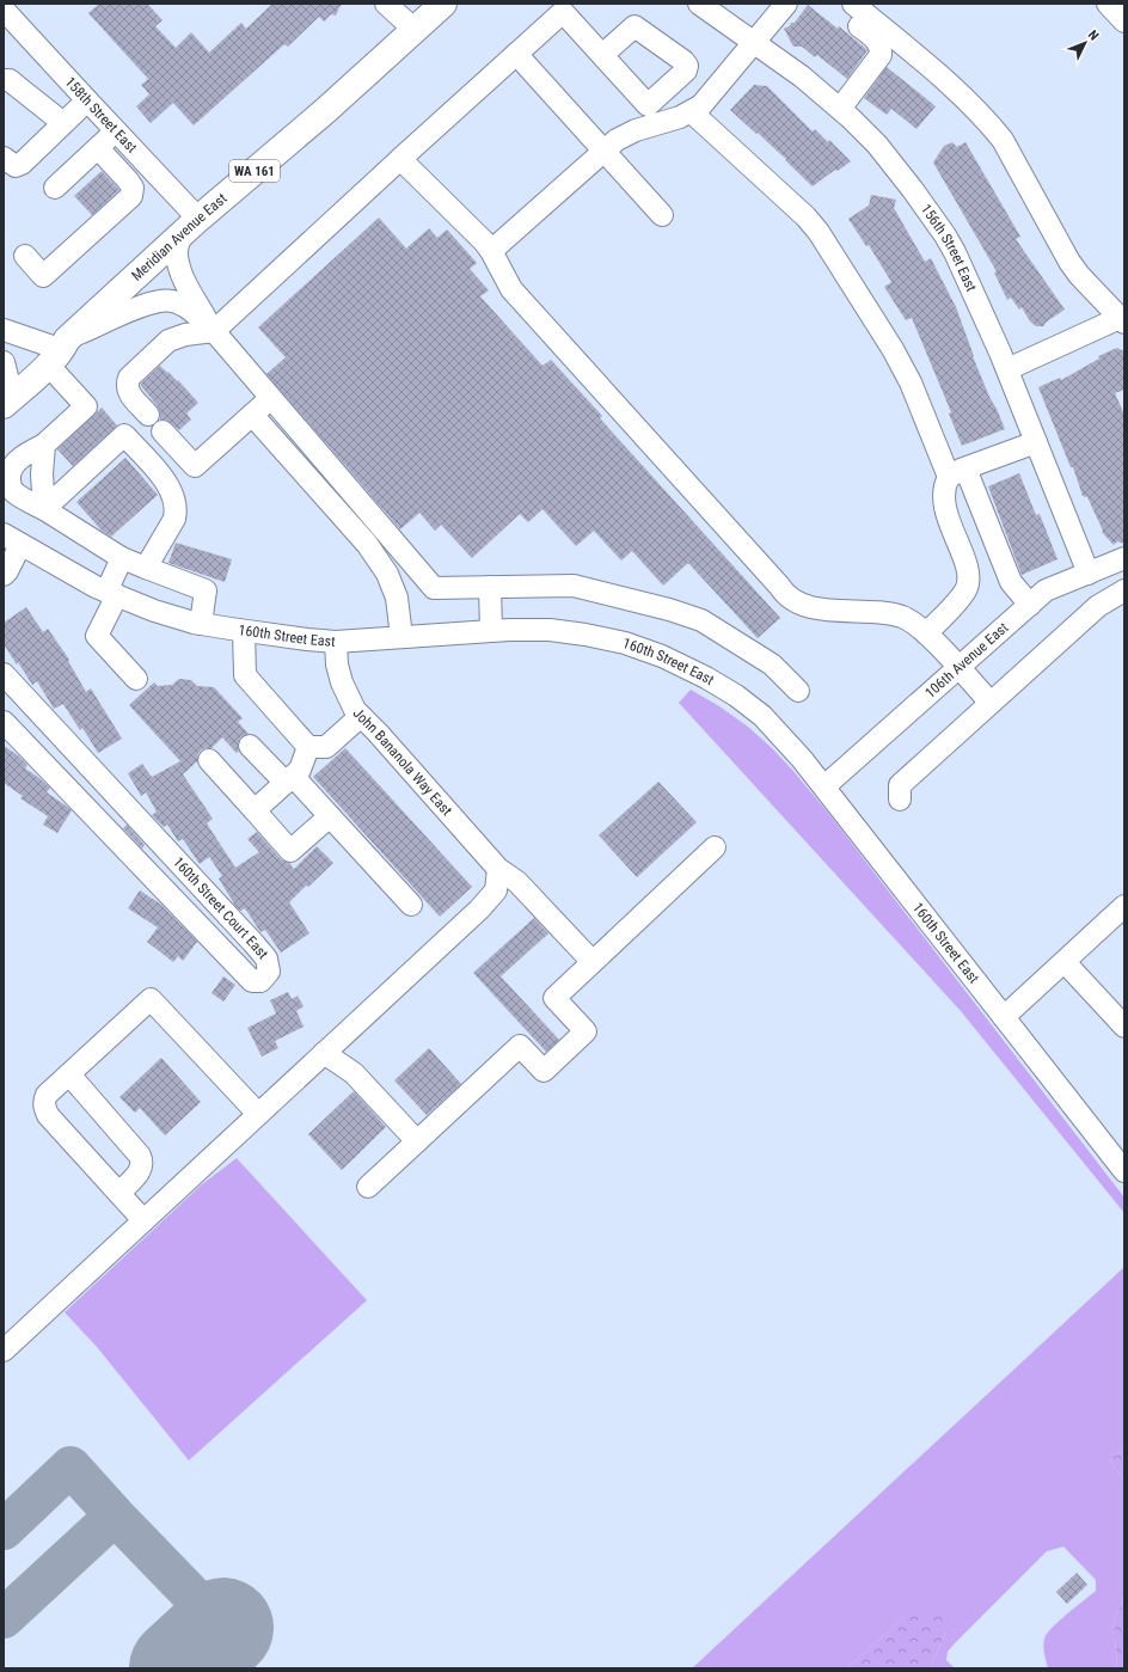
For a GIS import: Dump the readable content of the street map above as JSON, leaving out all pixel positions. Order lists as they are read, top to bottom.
{
  "streets": {
    "main road": ["WA 161", "Meridian Avenue East"],
    "street": [
      "158th Street East",
      "156th Street East",
      "160th Street East",
      "106th Avenue East",
      "John Bananola Way East",
      "160th Street Court East"
    ]
  },
  "crossings": [
    ["158th Street East", "Meridian Avenue East"],
    ["156th Street East", "106th Avenue East"],
    ["160th Street East", "106th Avenue East"],
    ["160th Street East", "John Bananola Way East"]
  ],
  "north": "top right"
}
